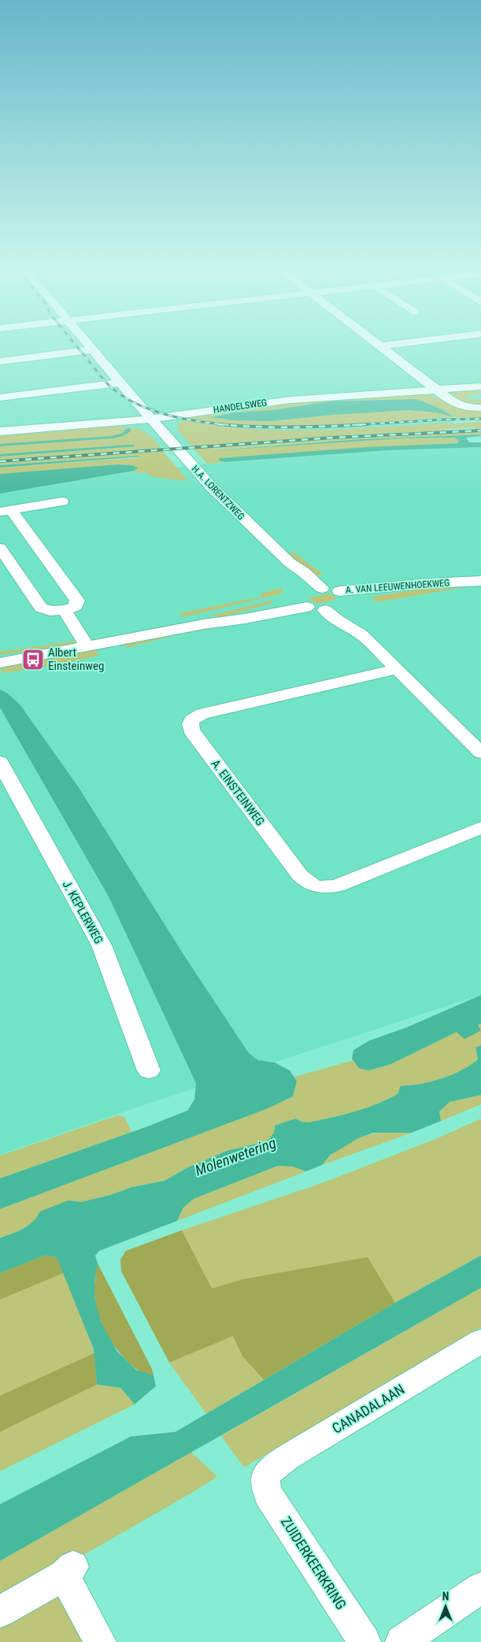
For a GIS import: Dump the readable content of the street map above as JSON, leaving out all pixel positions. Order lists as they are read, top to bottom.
{
  "streets": {
    "street": [
      "HANDELSWEG",
      "H.A. LORENTZWEG",
      "A. VAN LEEUWENHOEKWEG",
      "A. EINSTEINWEG",
      "J. KEPLERWEG",
      "CANADALAAN",
      "ZUIDERKEERKRING"
    ]
  },
  "crossings": [
    ["HANDELSWEG", "H.A. LORENTZWEG"],
    ["CANADALAAN", "ZUIDERKEERKRING"]
  ],
  "water": ["Molenwetering"],
  "places": {
    "bus stop": ["Albert Einsteinweg"]
  },
  "north": "top"
}
